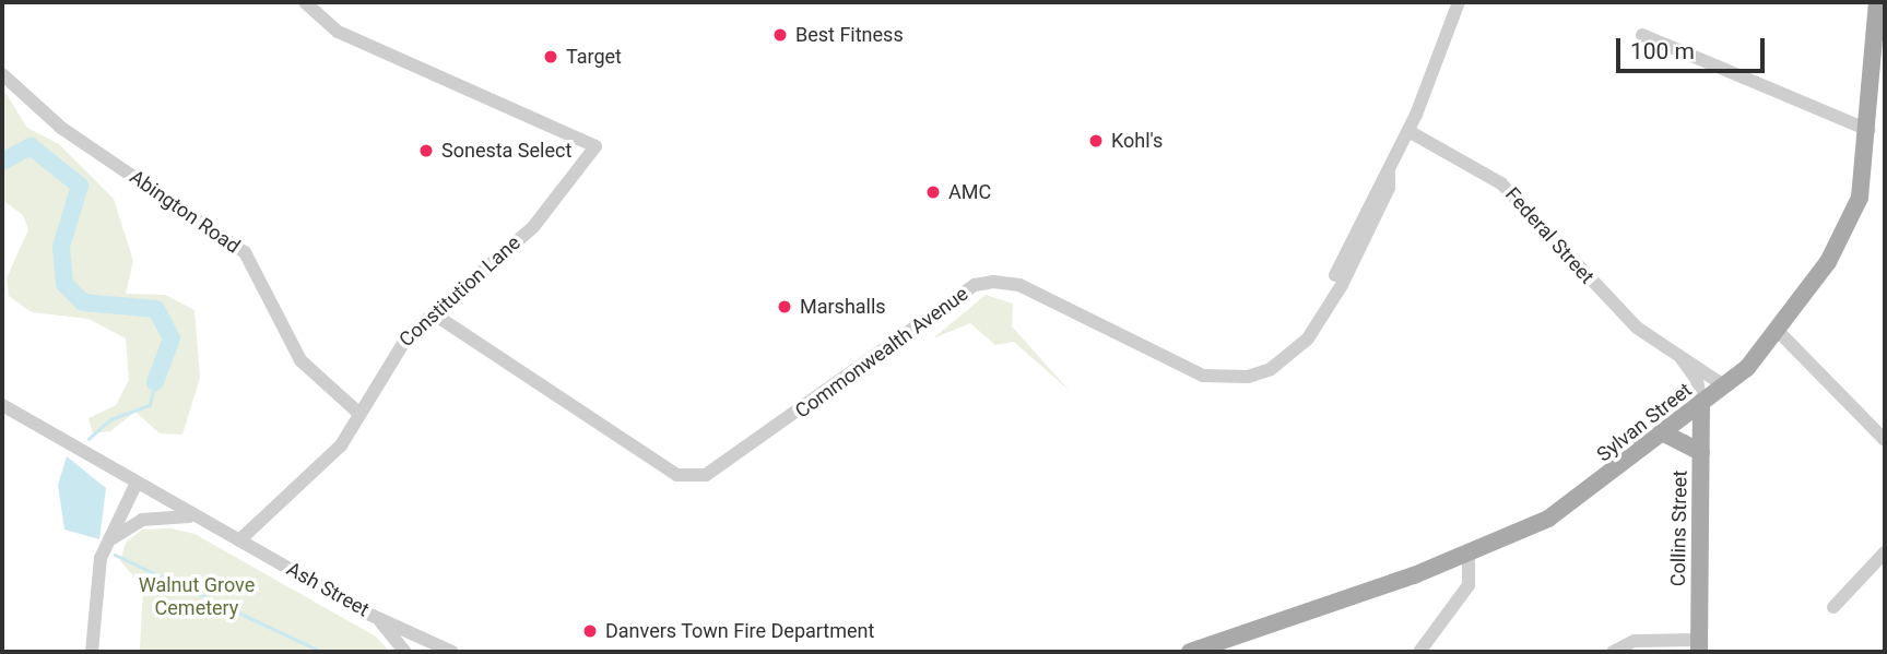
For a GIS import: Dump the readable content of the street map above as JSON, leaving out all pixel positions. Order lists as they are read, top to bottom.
{
  "streets": {
    "main road": ["Sylvan Street", "Collins Street"],
    "street": [
      "Abington Road",
      "Federal Street",
      "Constitution Lane",
      "Commonwealth Avenue",
      "Ash Street"
    ]
  },
  "crossings": [
    ["Abington Road", "Constitution Lane"],
    ["Federal Street", "Commonwealth Avenue"],
    ["Federal Street", "Sylvan Street"],
    ["Federal Street", "Collins Street"],
    ["Constitution Lane", "Commonwealth Avenue"],
    ["Constitution Lane", "Ash Street"],
    ["Sylvan Street", "Collins Street"]
  ],
  "parks": ["Walnut Grove Cemetery"],
  "places": [
    "Best Fitness",
    "Target",
    "Kohl's",
    "Sonesta Select",
    "AMC",
    "Marshalls",
    "Danvers Town Fire Department"
  ],
  "scale_bar": "100 m"
}
